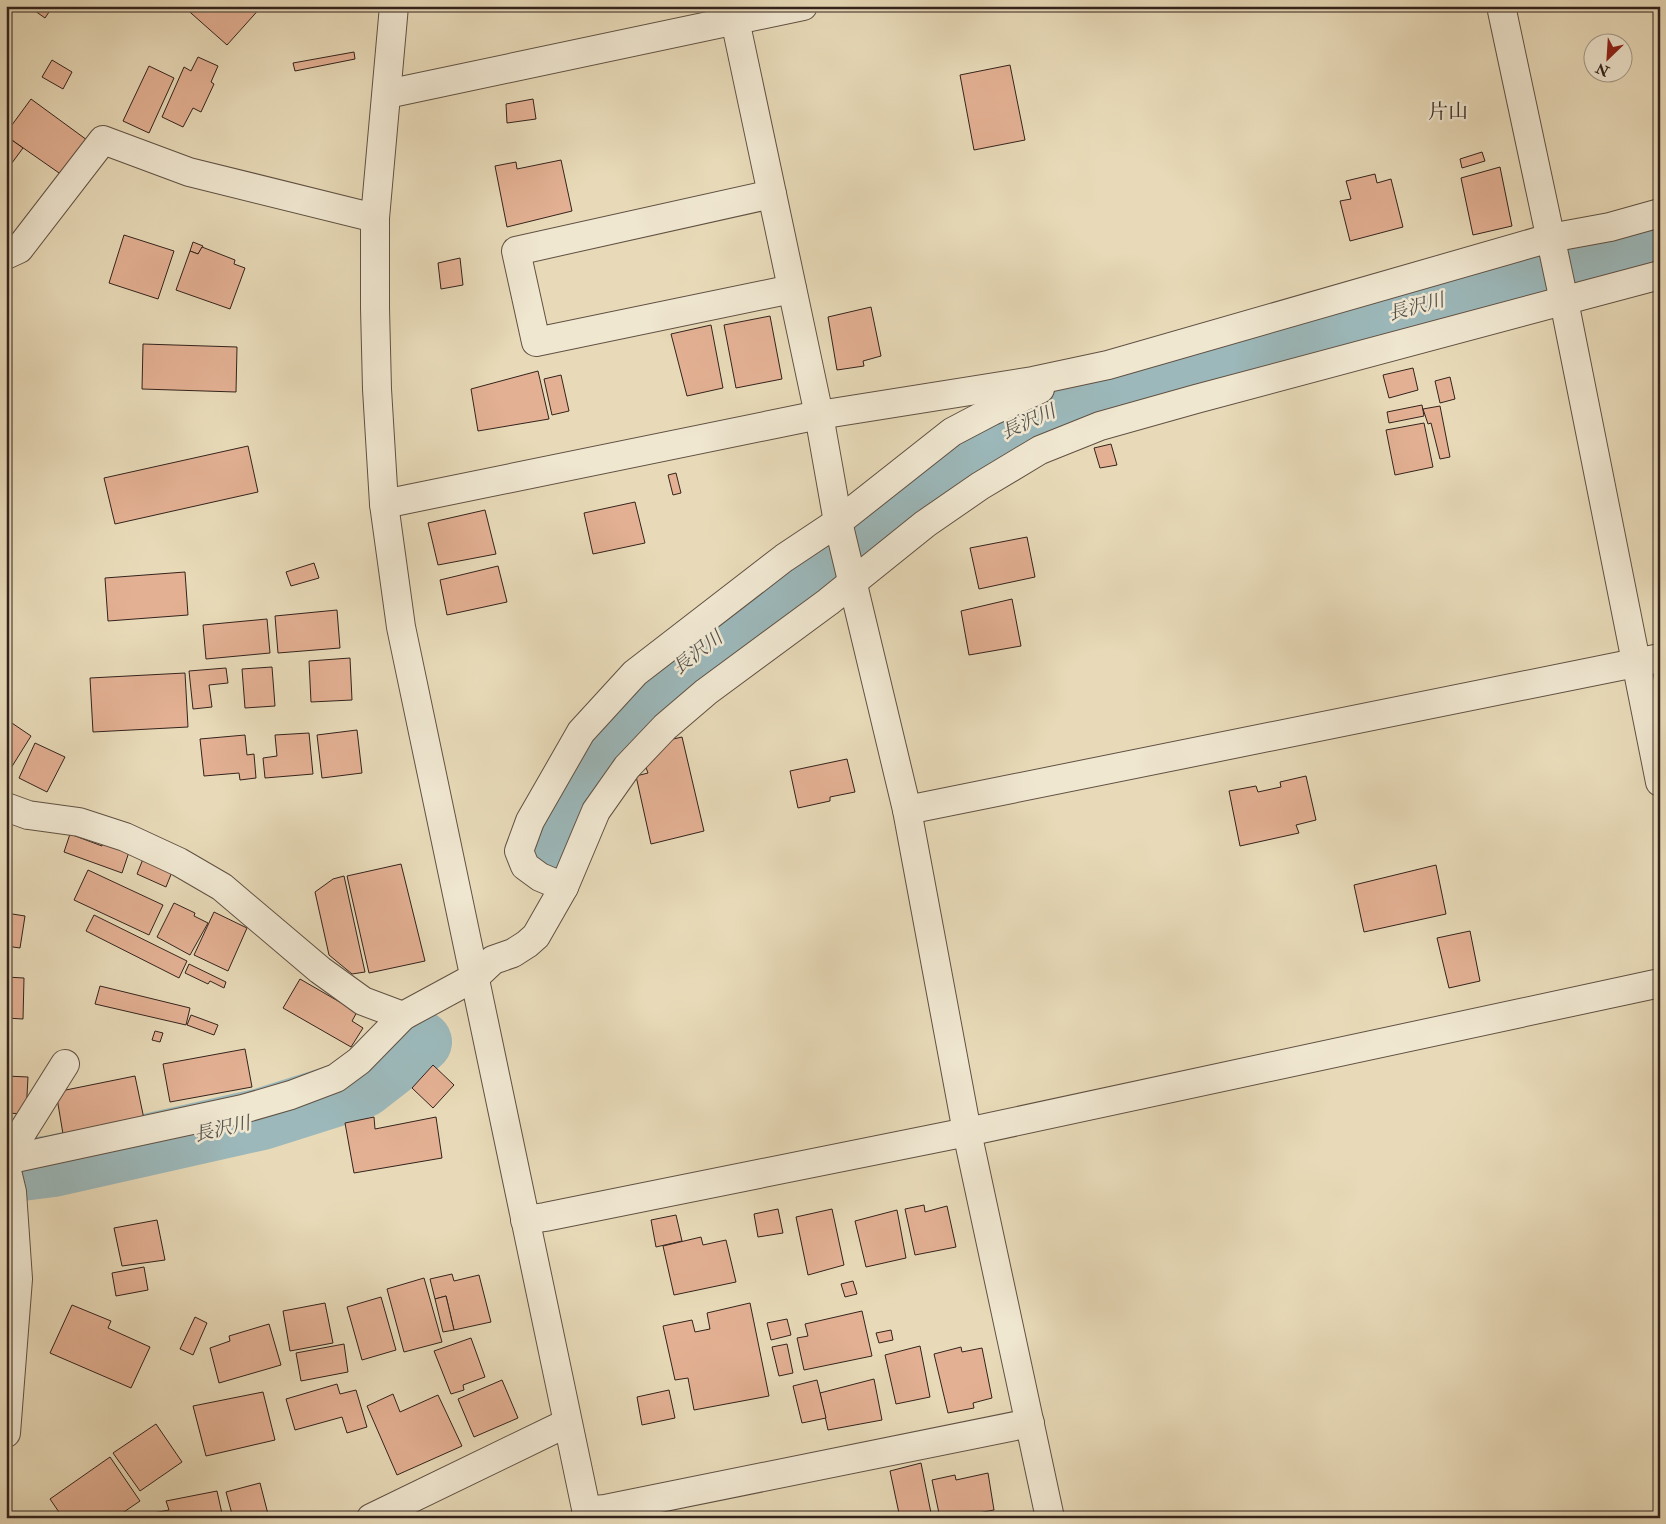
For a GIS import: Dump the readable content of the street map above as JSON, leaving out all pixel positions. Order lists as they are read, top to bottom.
{
  "districts": ["片山"],
  "water": ["長沢川"],
  "north": "bottom left"
}
